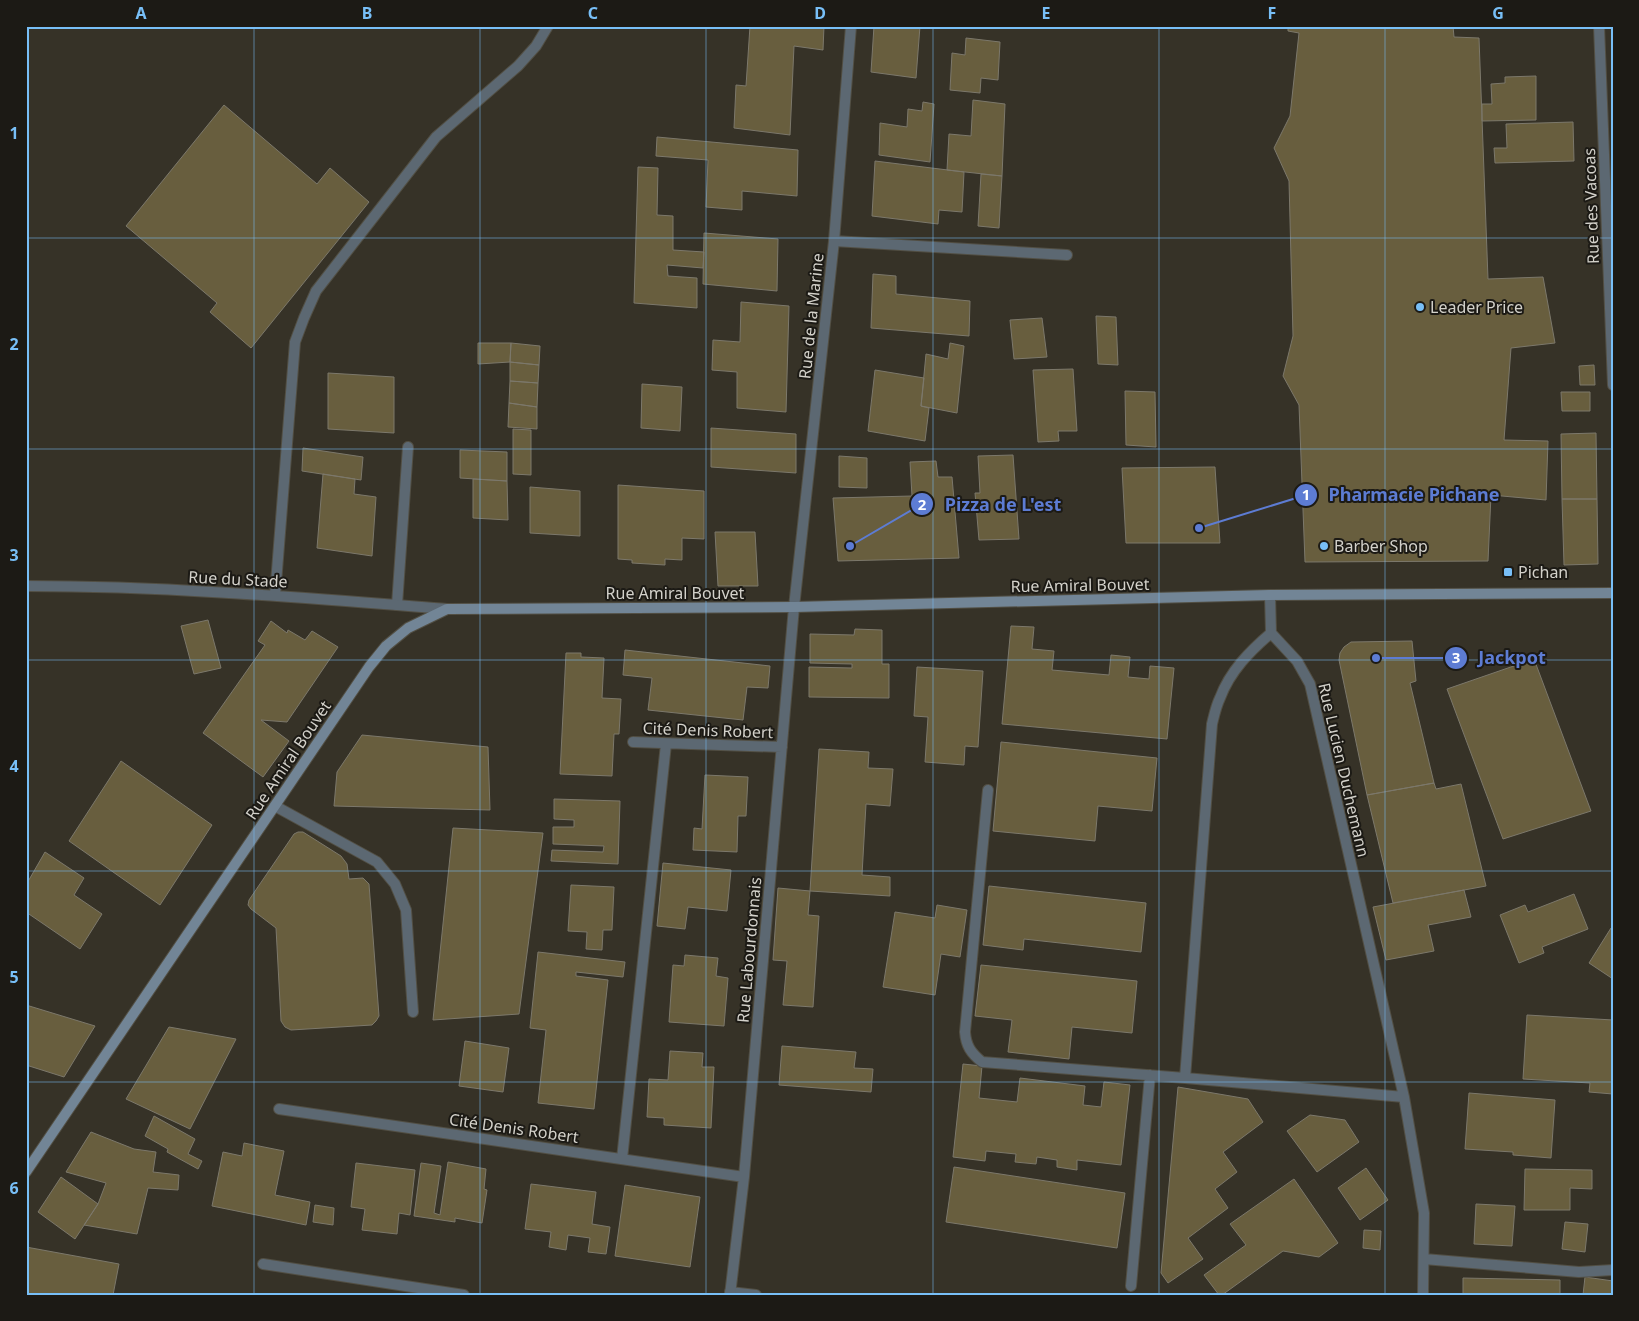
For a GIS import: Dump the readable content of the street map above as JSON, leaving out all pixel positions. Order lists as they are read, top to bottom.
{
  "streets": {
    "main road": ["Rue Amiral Bouvet"],
    "street": [
      "Rue des Vacoas",
      "Rue de la Marine",
      "Rue du Stade",
      "Cité Denis Robert",
      "Rue Lucien Duchemann",
      "Rue Labourdonnais"
    ]
  },
  "crossings": [
    ["Rue de la Marine", "Rue Amiral Bouvet"],
    ["Rue de la Marine", "Rue Labourdonnais"],
    ["Rue du Stade", "Rue Amiral Bouvet"],
    ["Rue Amiral Bouvet", "Rue Labourdonnais"],
    ["Cité Denis Robert", "Rue Labourdonnais"]
  ],
  "places": {
    "other": [
      "Leader Price",
      "Pharmacie Pichane",
      "Pizza de L'est",
      "Barber Shop",
      "Jackpot"
    ],
    "transit": ["Pichan"]
  },
  "grid": {
    "columns": [
      "A",
      "B",
      "C",
      "D",
      "E",
      "F",
      "G"
    ],
    "rows": [
      "1",
      "2",
      "3",
      "4",
      "5",
      "6"
    ]
  }
}
